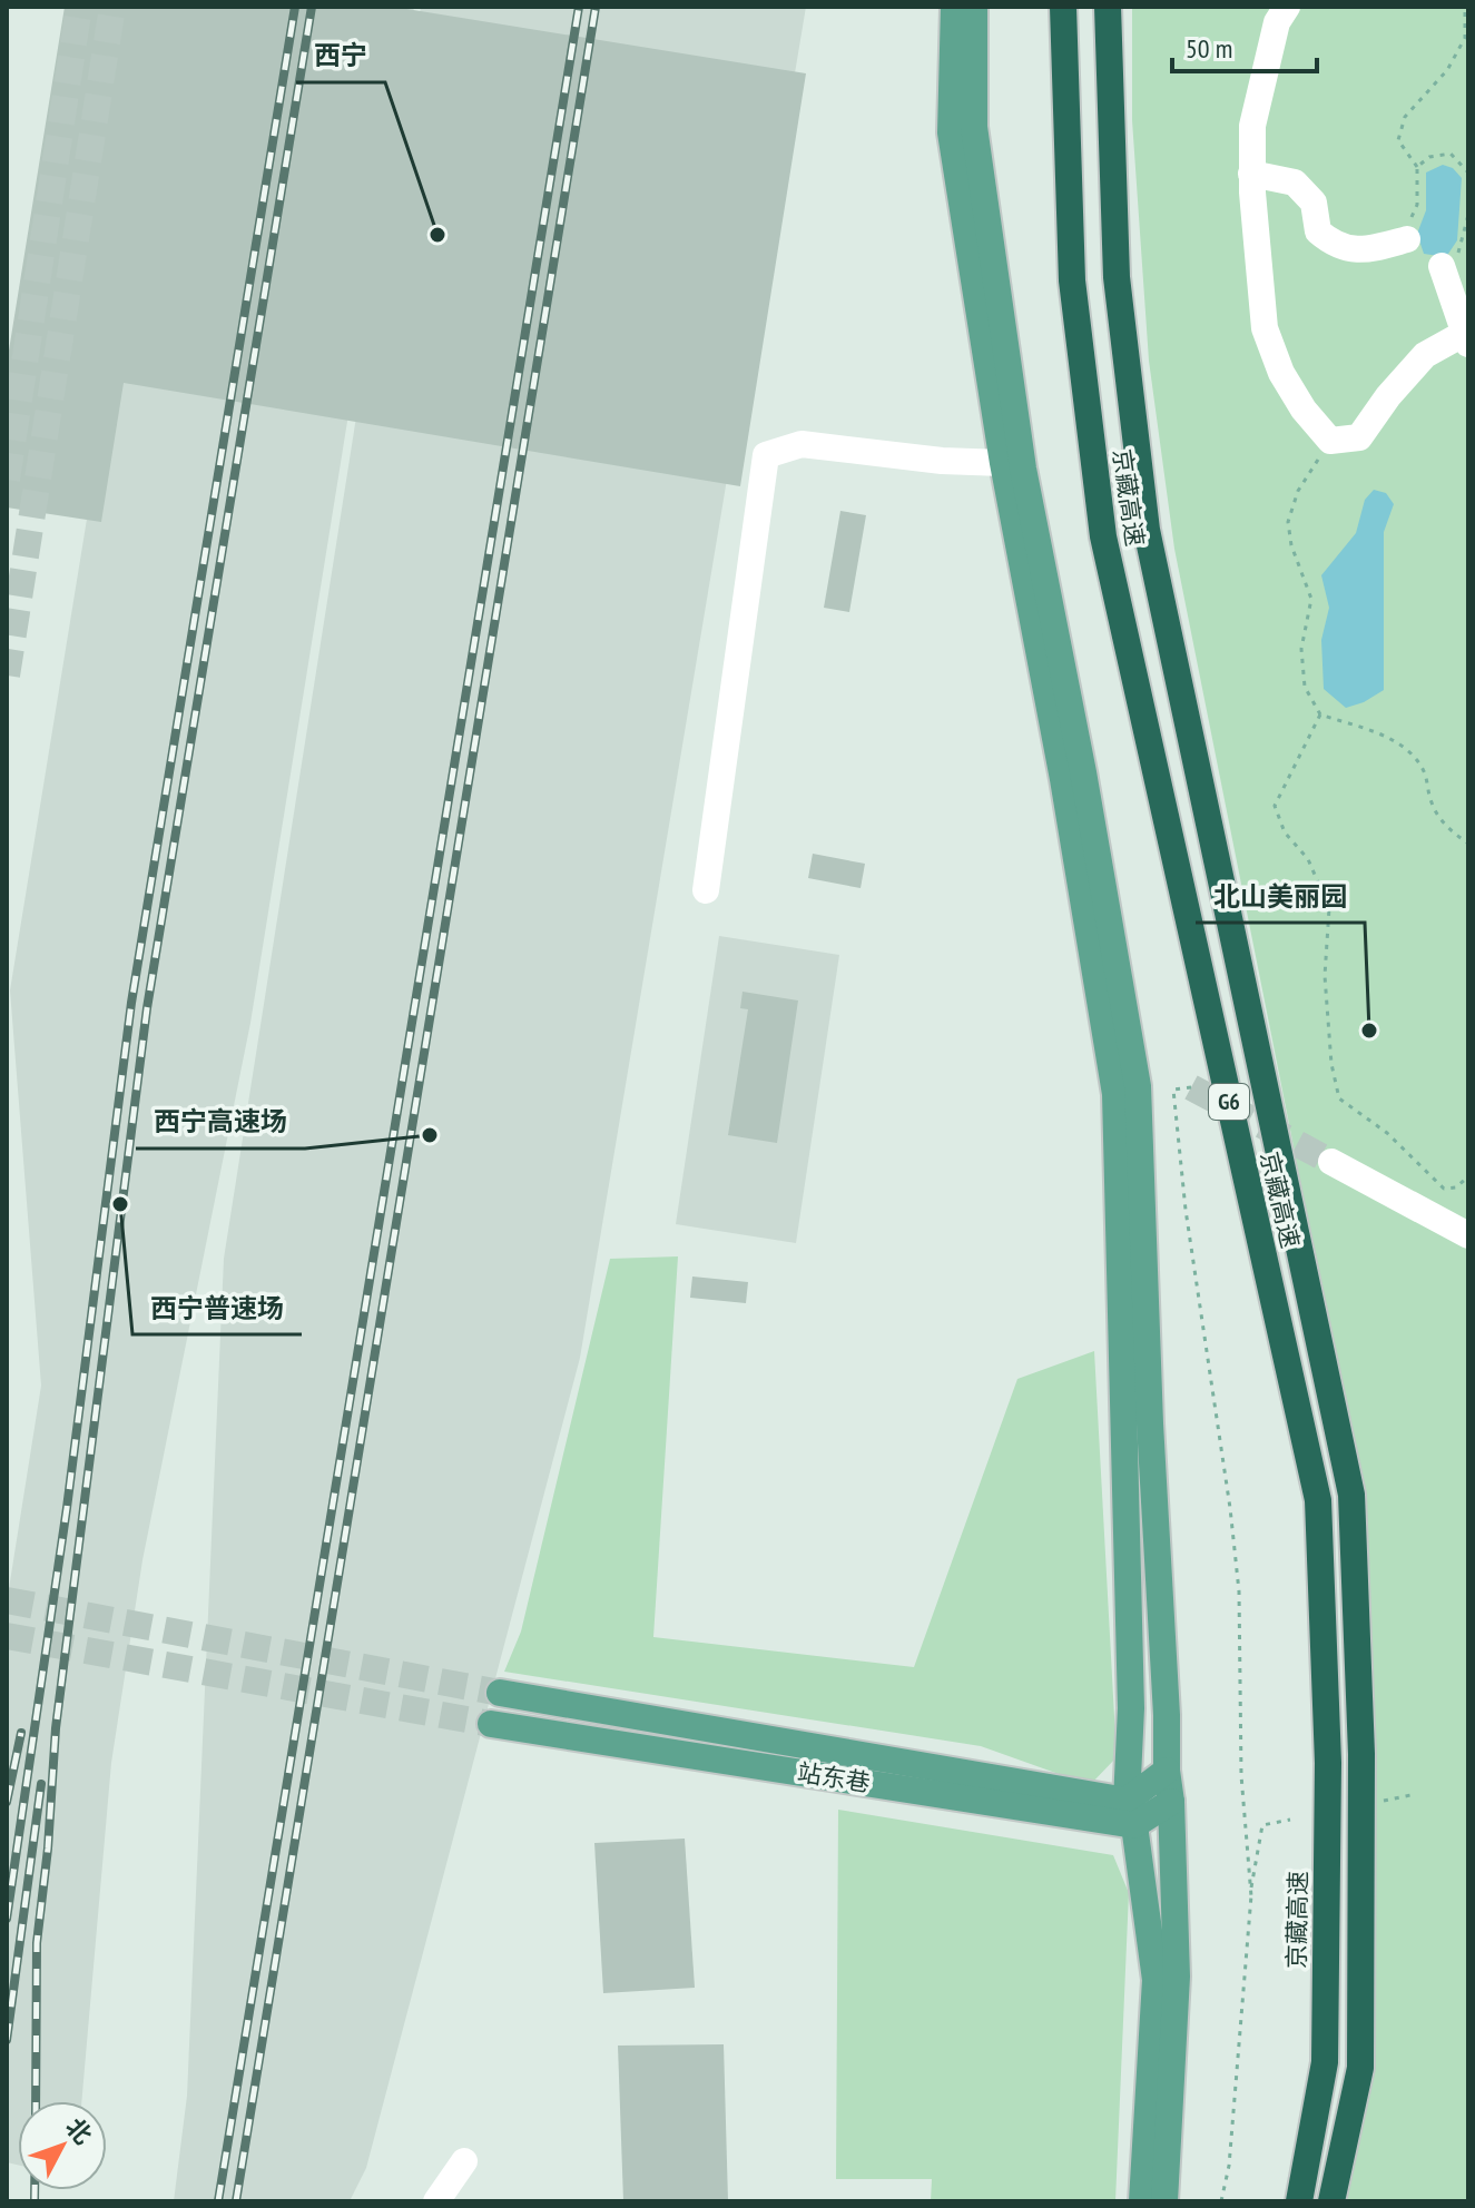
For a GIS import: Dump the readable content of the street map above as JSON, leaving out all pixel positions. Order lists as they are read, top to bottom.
{
  "streets": {
    "highway": ["京藏高速", "G6"],
    "main road": ["站东巷"]
  },
  "places": [
    "西宁",
    "北山美丽园",
    "西宁高速场",
    "西宁普速场"
  ],
  "scale_bar": "50 m",
  "north": "top right"
}
